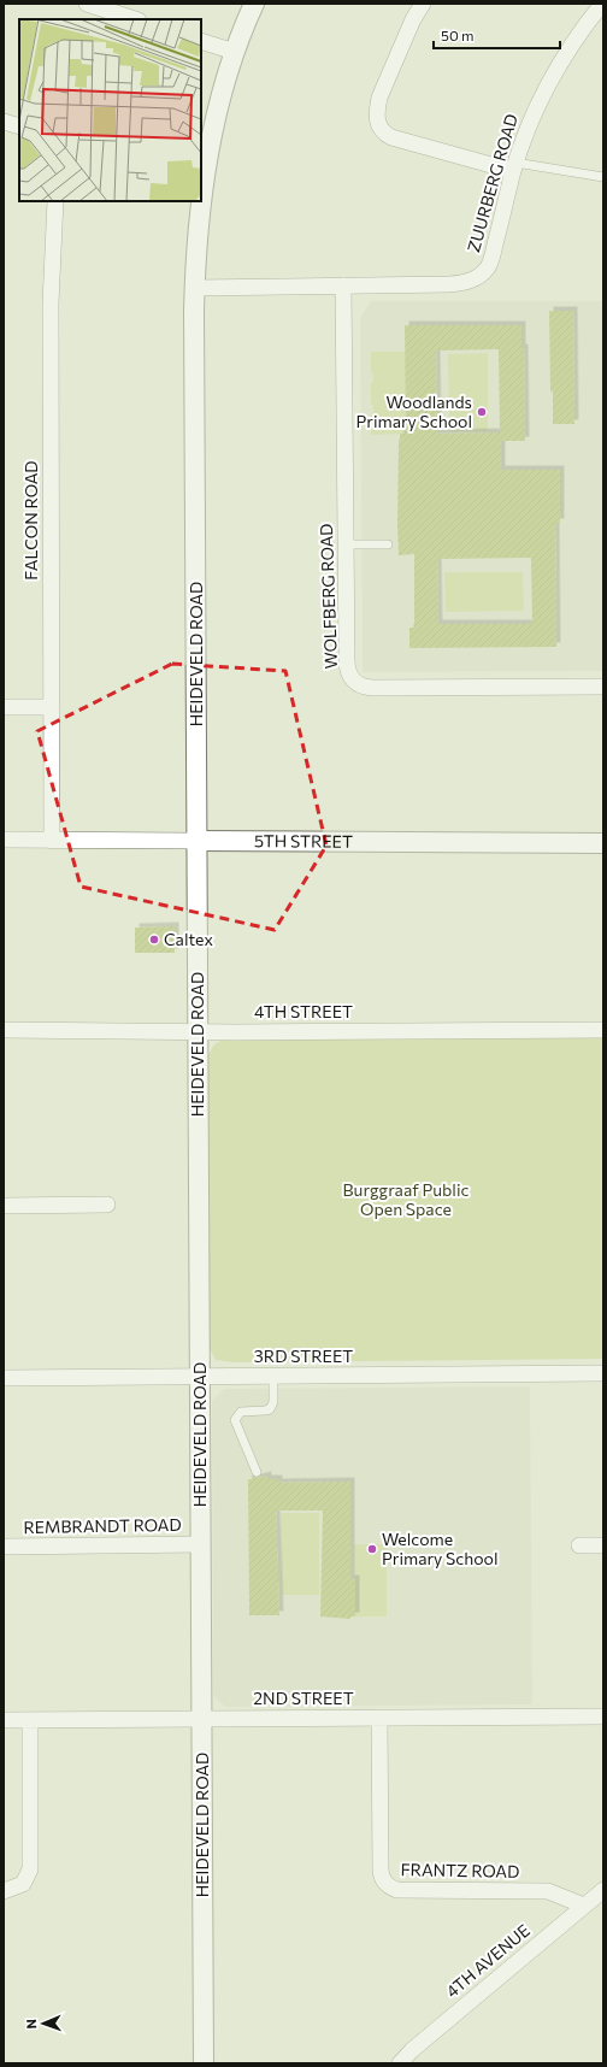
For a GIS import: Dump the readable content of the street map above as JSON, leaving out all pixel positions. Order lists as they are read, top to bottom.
{
  "streets": {
    "street": [
      "ZUURBERG ROAD",
      "FALCON ROAD",
      "WOLFBERG ROAD",
      "HEIDEVELD ROAD",
      "5TH STREET",
      "4TH STREET",
      "3RD STREET",
      "REMBRANDT ROAD",
      "2ND STREET",
      "FRANTZ ROAD",
      "4TH AVENUE"
    ]
  },
  "crossings": [
    ["ZUURBERG ROAD", "WOLFBERG ROAD"],
    ["ZUURBERG ROAD", "HEIDEVELD ROAD"],
    ["FALCON ROAD", "5TH STREET"],
    ["HEIDEVELD ROAD", "5TH STREET"],
    ["HEIDEVELD ROAD", "4TH STREET"],
    ["HEIDEVELD ROAD", "3RD STREET"],
    ["HEIDEVELD ROAD", "REMBRANDT ROAD"],
    ["HEIDEVELD ROAD", "2ND STREET"],
    ["2ND STREET", "FRANTZ ROAD"],
    ["FRANTZ ROAD", "4TH AVENUE"]
  ],
  "parks": ["Burggraaf Public Open Space"],
  "places": ["Woodlands Primary School", "Caltex", "Welcome Primary School"],
  "scale_bar": "50 m",
  "north": "left"
}
